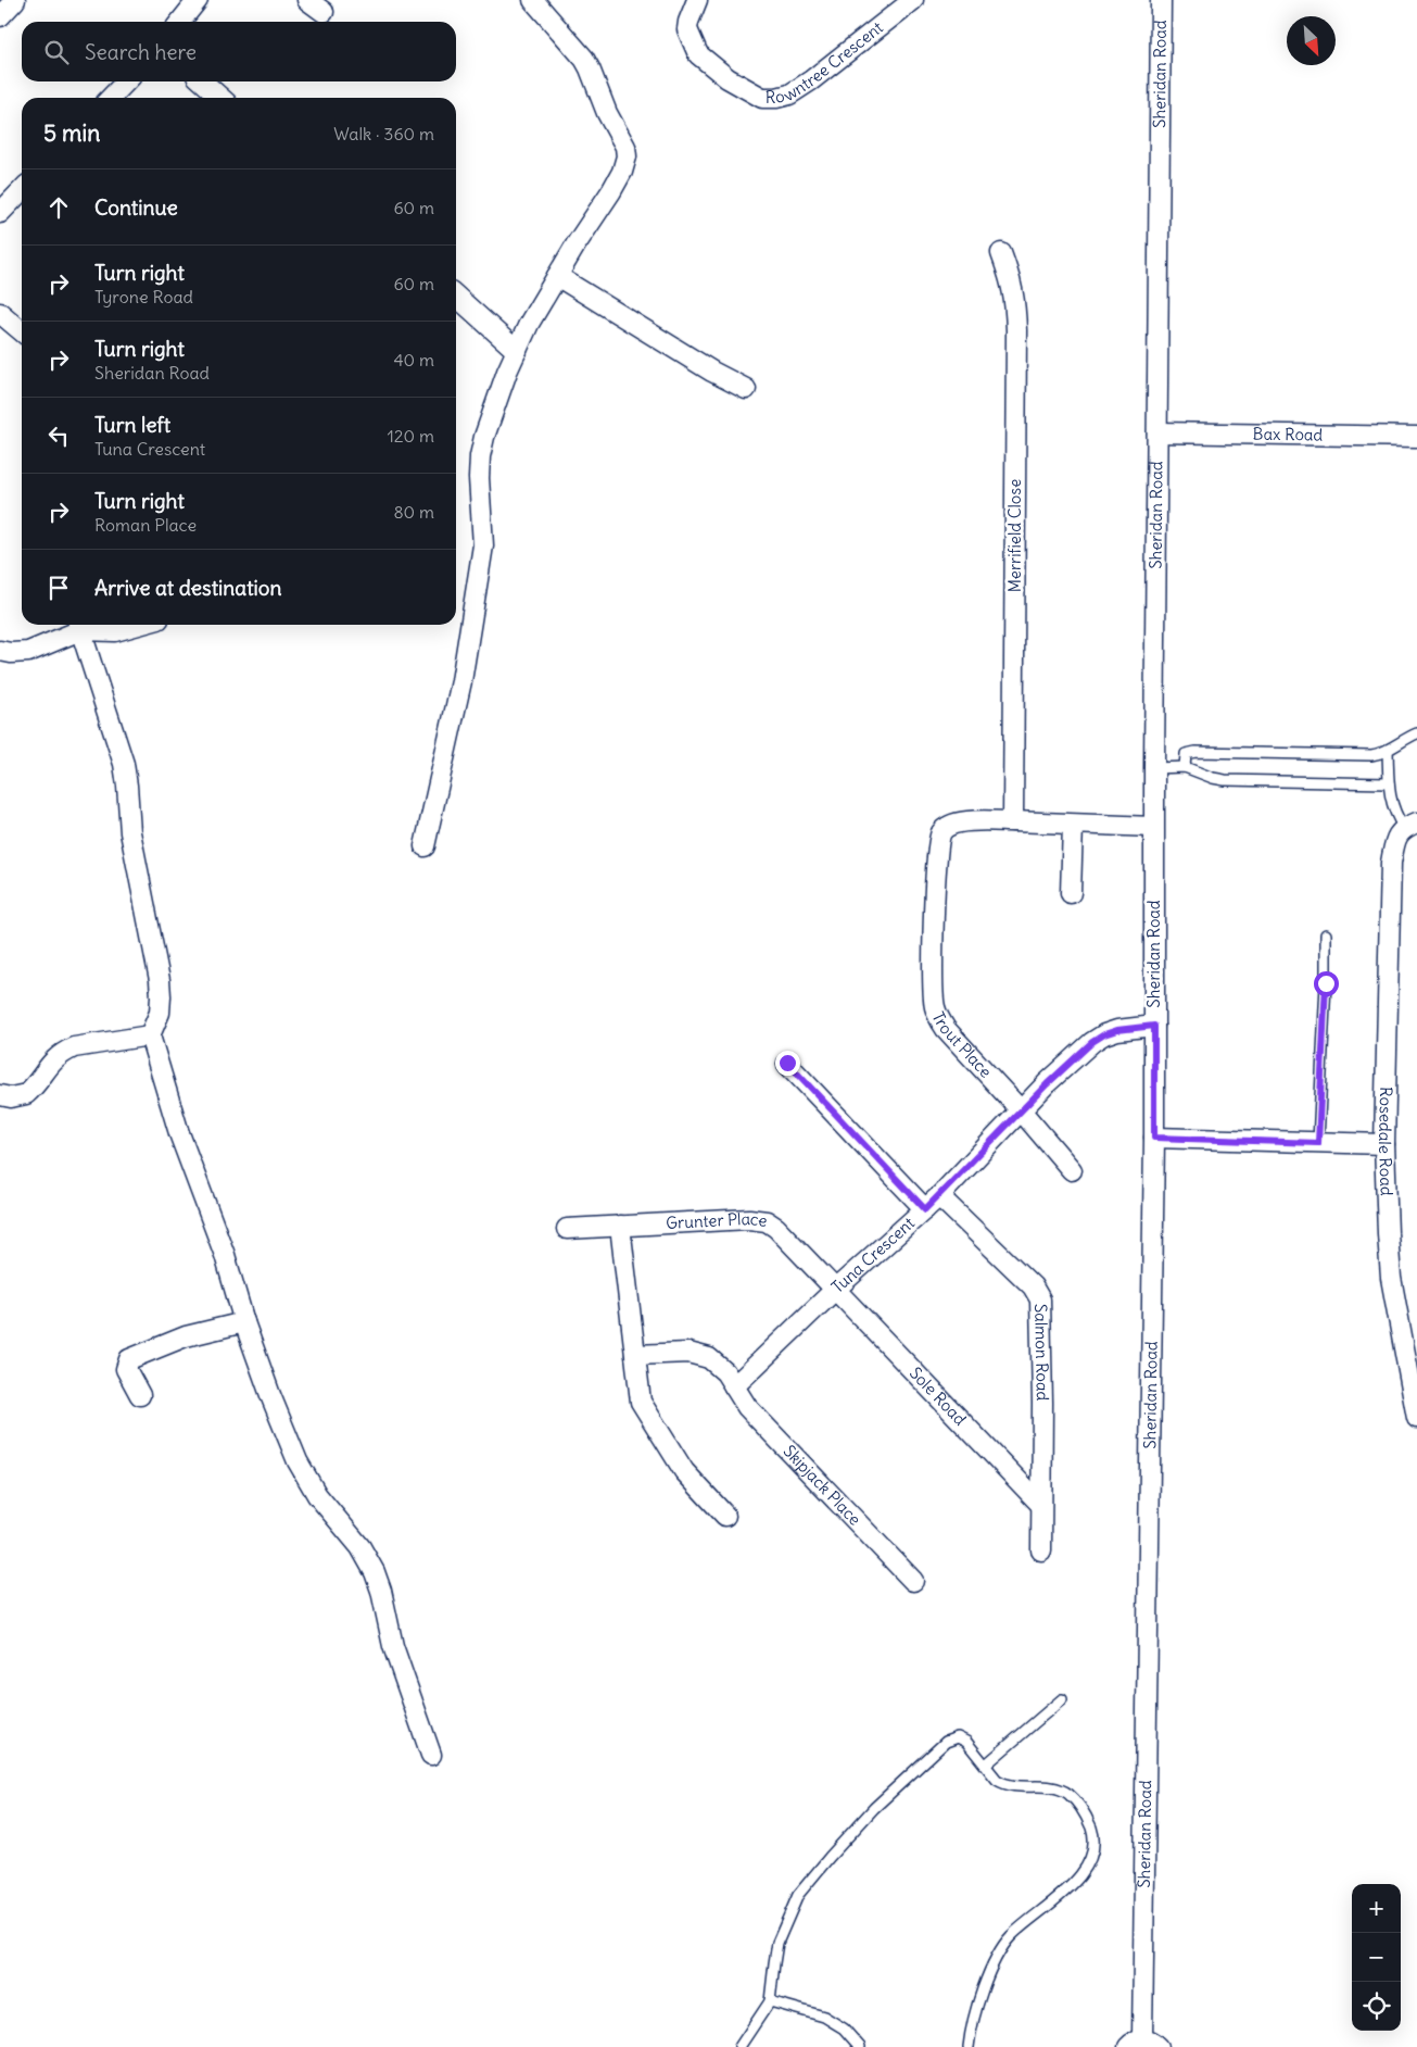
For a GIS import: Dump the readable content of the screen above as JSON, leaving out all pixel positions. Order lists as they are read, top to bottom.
{
  "streets": {
    "street": [
      "Rowntree Crescent",
      "Sheridan Road",
      "Bax Road",
      "Merrifield Close",
      "Trout Place",
      "Rosedale Road",
      "Grunter Place",
      "Tuna Crescent",
      "Salmon Road",
      "Sole Road",
      "Skipjack Place"
    ]
  },
  "crossings": [
    ["Sheridan Road", "Bax Road"],
    ["Sheridan Road", "Tuna Crescent"],
    ["Merrifield Close", "Trout Place"],
    ["Trout Place", "Tuna Crescent"],
    ["Grunter Place", "Tuna Crescent"],
    ["Grunter Place", "Sole Road"],
    ["Tuna Crescent", "Salmon Road"],
    ["Tuna Crescent", "Sole Road"],
    ["Tuna Crescent", "Skipjack Place"],
    ["Salmon Road", "Sole Road"]
  ],
  "north": "bottom right",
  "page": {
    "search": "Search here",
    "heading": ["5 min", "Walk · 360 m"],
    "list": [
      ["Continue", "60 m"],
      ["Turn right", "Tyrone Road", "60 m"],
      ["Turn right", "Sheridan Road", "40 m"],
      ["Turn left", "Tuna Crescent", "120 m"],
      ["Turn right", "Roman Place", "80 m"],
      "Arrive at destination"
    ],
    "map_buttons": ["+", "−"]
  }
}
